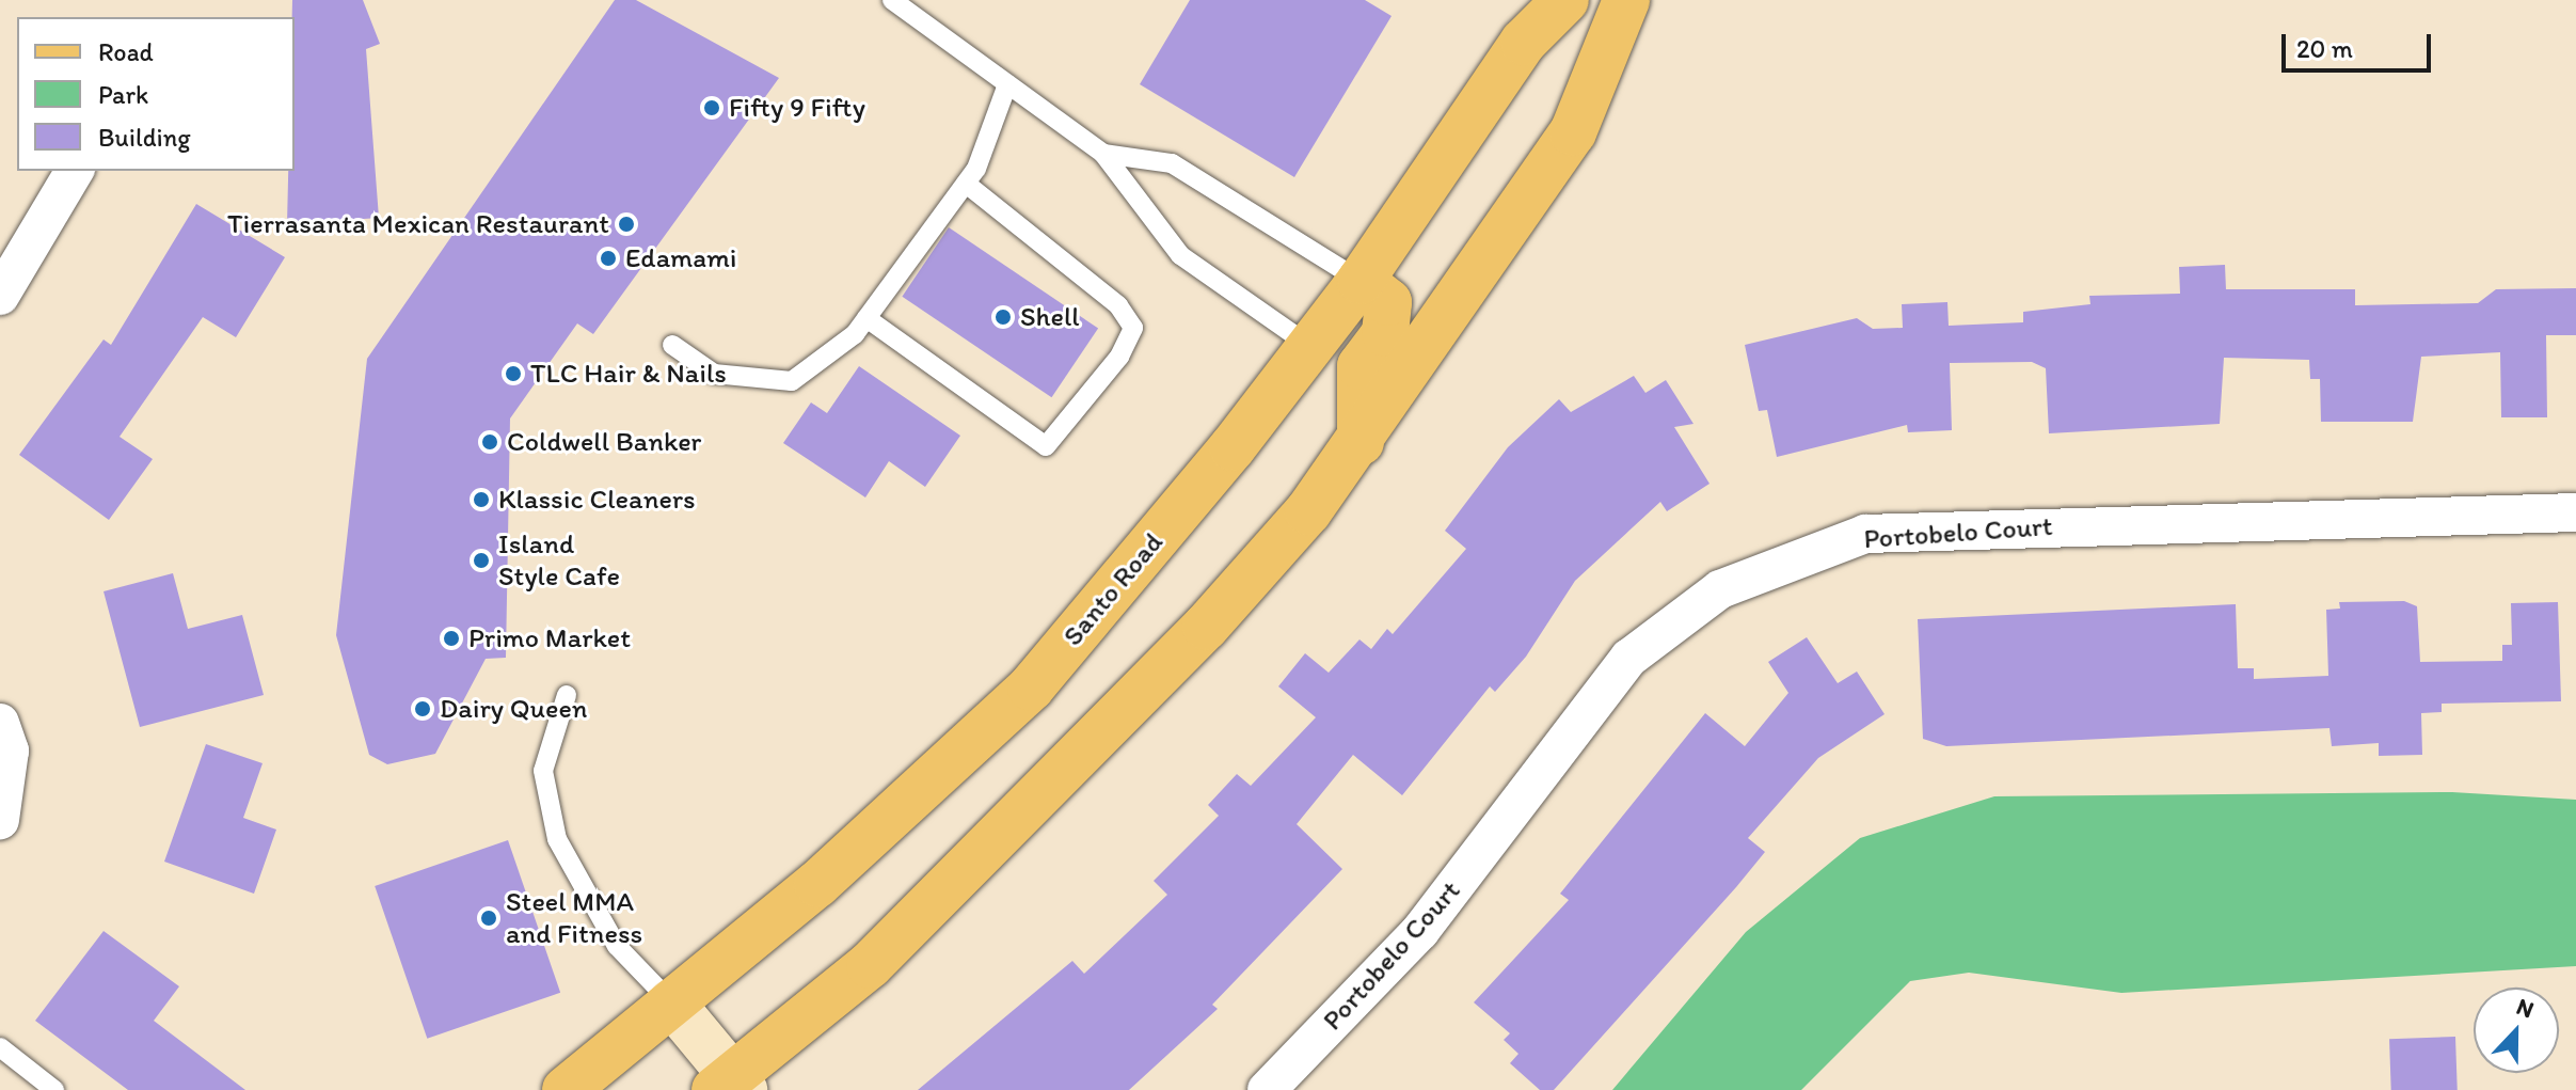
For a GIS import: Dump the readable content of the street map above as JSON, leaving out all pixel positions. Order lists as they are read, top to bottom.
{
  "streets": {
    "main road": ["Santo Road"],
    "street": ["Portobelo Court"]
  },
  "places": [
    "Fifty 9 Fifty",
    "Tierrasanta Mexican Restaurant",
    "Edamami",
    "Shell",
    "TLC Hair & Nails",
    "Coldwell Banker",
    "Klassic Cleaners",
    "Island Style Cafe",
    "Primo Market",
    "Dairy Queen",
    "Steel MMA and Fitness"
  ],
  "legend": ["Road", "Park", "Building"],
  "scale_bar": "20 m",
  "north": "top"
}
